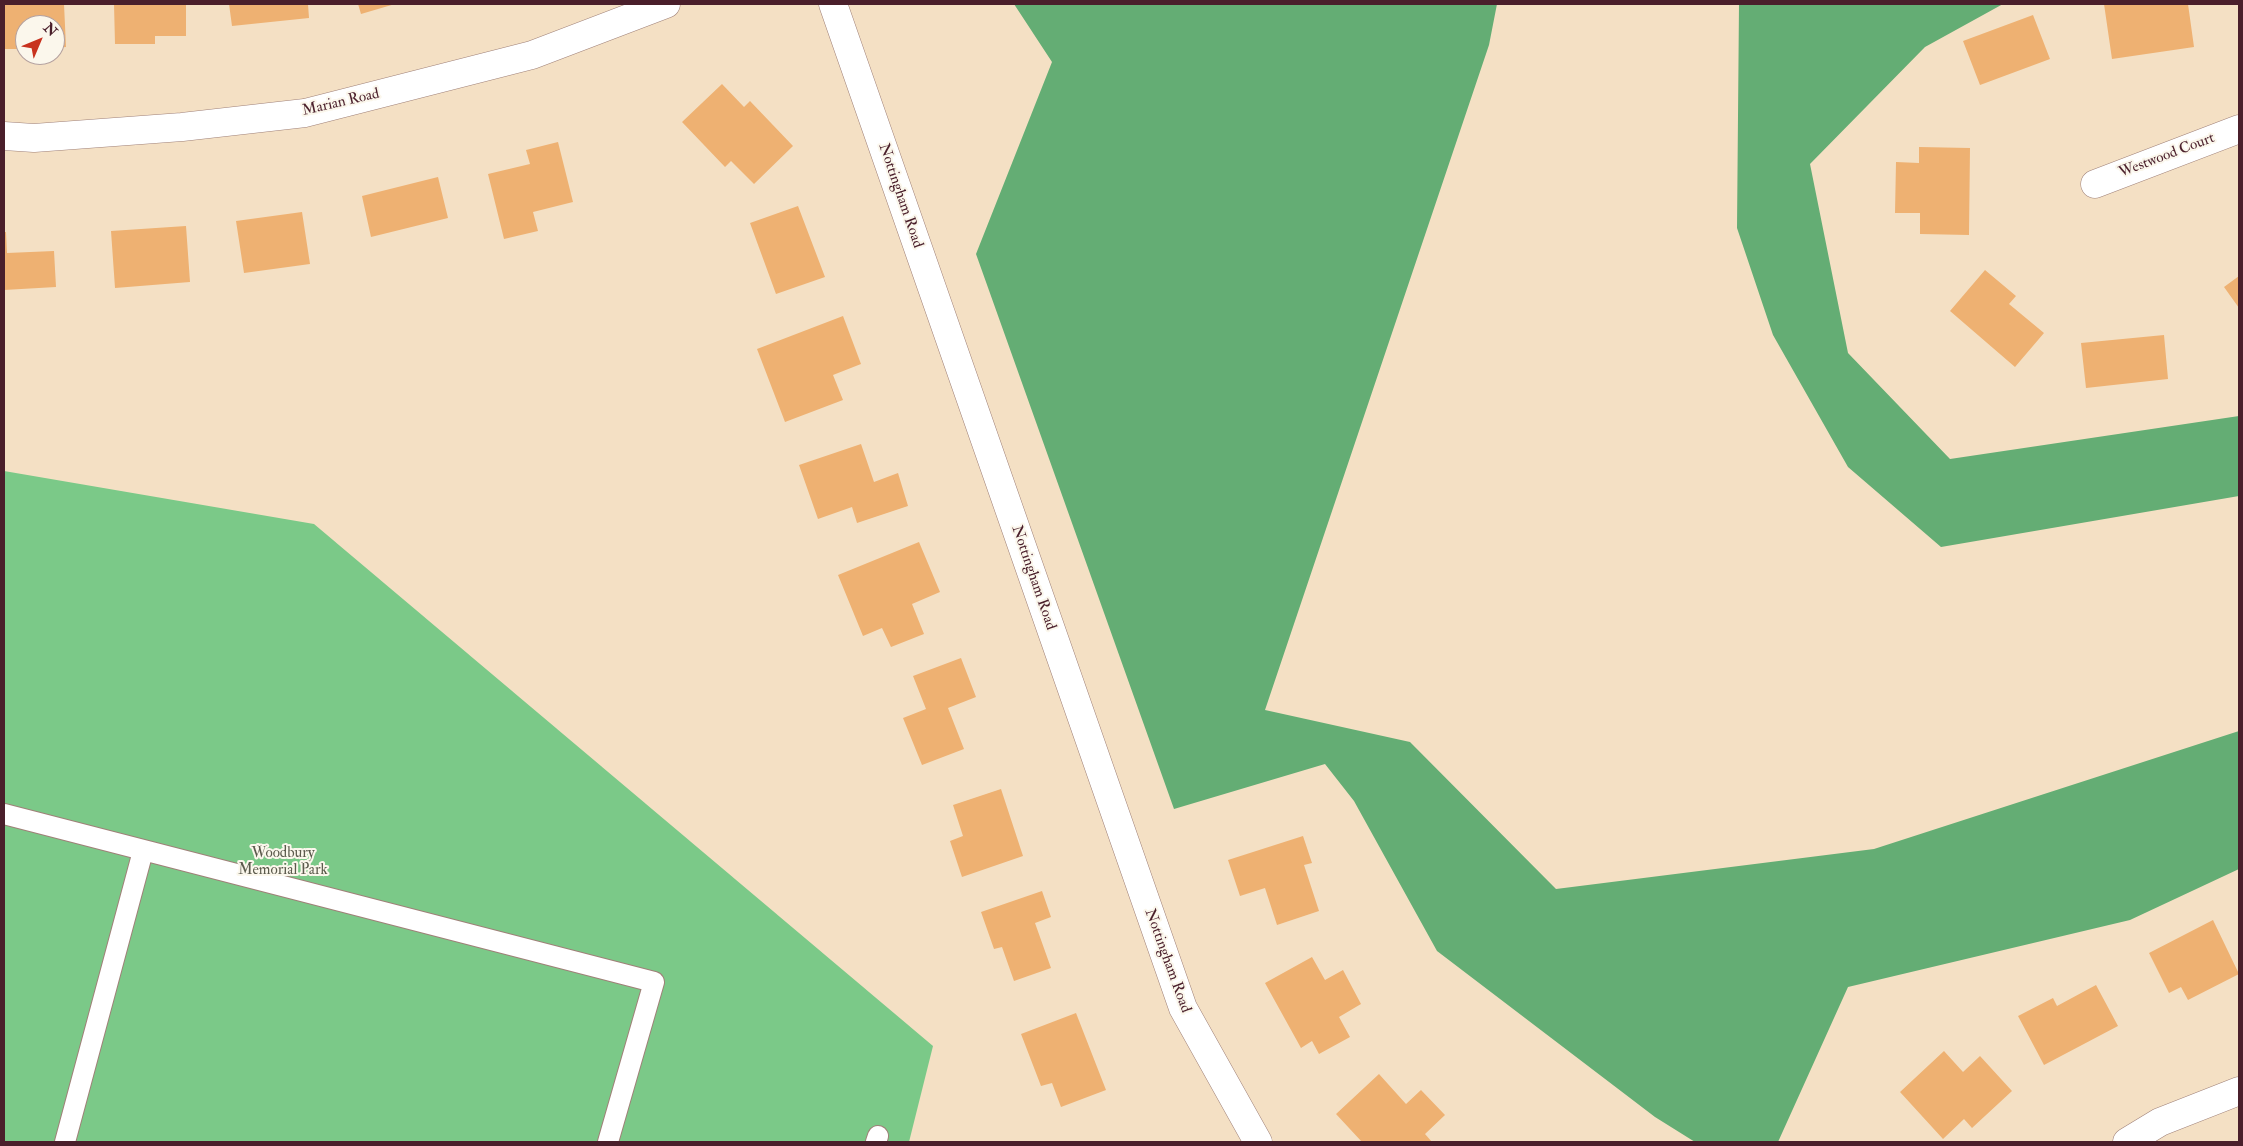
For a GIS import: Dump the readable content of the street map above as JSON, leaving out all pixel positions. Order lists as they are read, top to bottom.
{
  "streets": {
    "street": ["Marian Road", "Westwood Court", "Nottingham Road"]
  },
  "parks": ["Woodbury Memorial Park"],
  "north": "top right"
}
